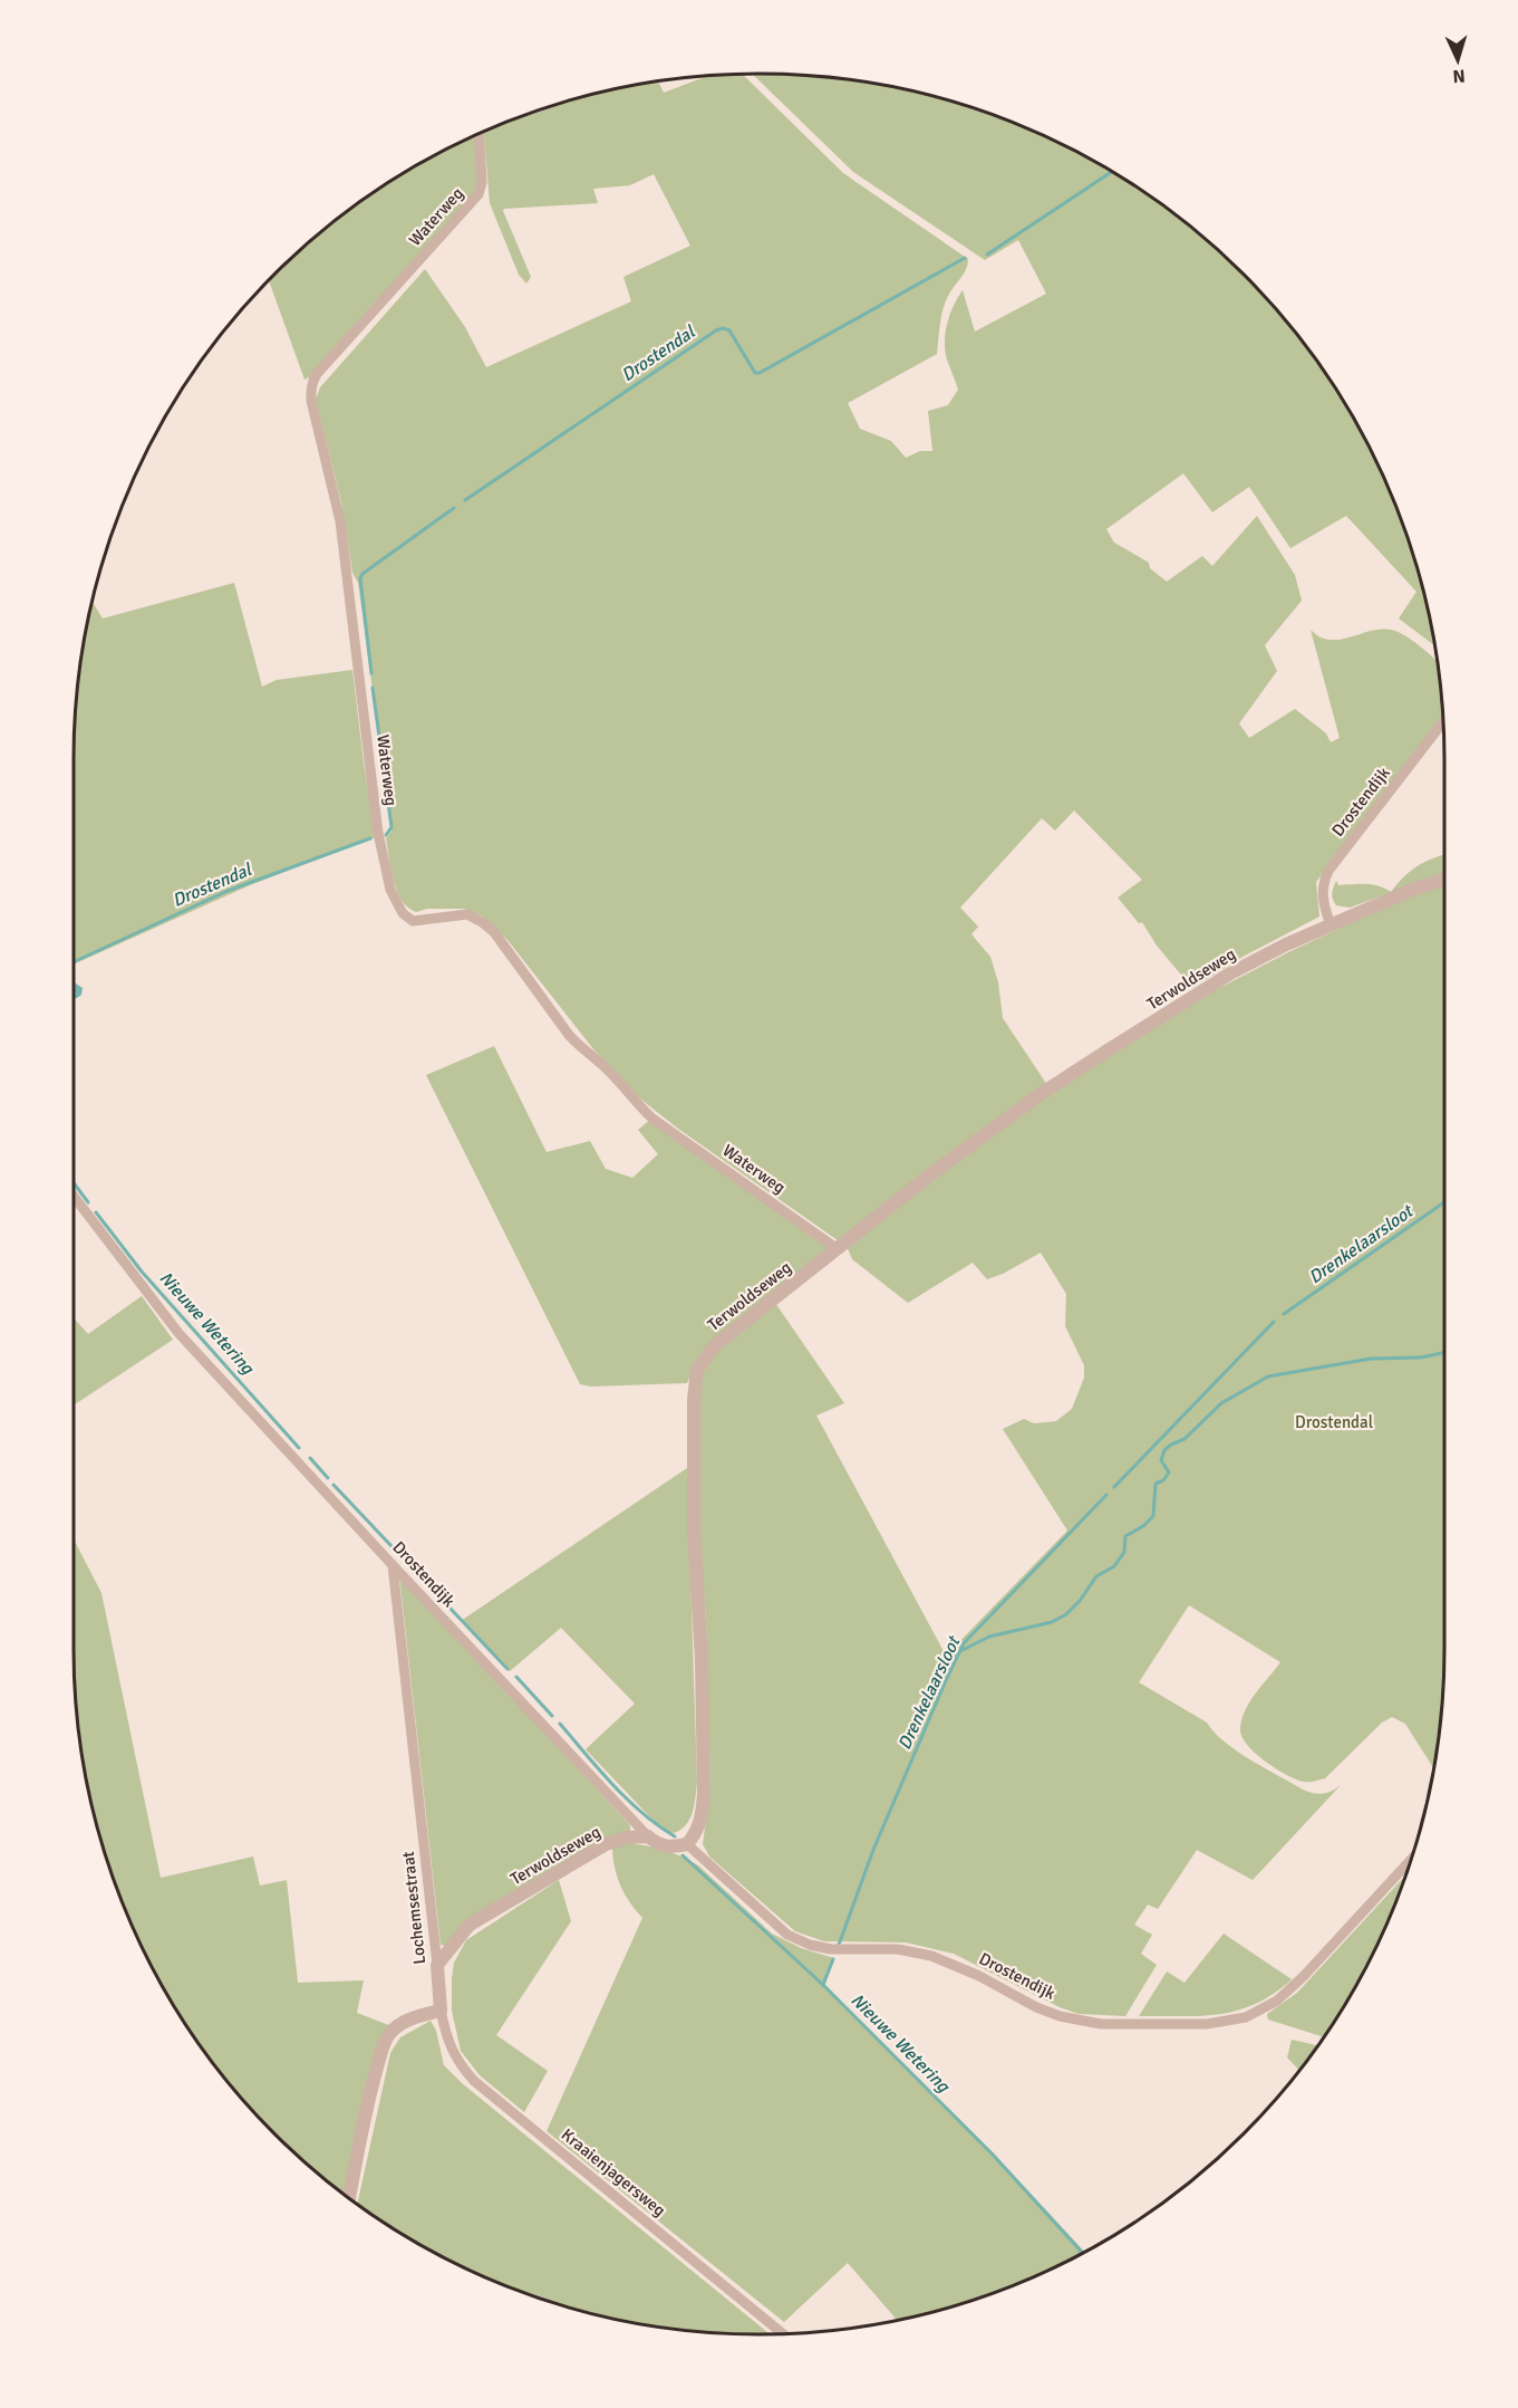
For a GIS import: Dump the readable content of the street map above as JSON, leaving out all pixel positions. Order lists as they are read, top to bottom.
{
  "streets": {
    "street": [
      "Waterweg",
      "Drostendijk",
      "Terwoldseweg",
      "Lochemsestraat",
      "Kraaienjagersweg"
    ]
  },
  "crossings": [
    ["Waterweg", "Terwoldseweg"],
    ["Drostendijk", "Terwoldseweg"],
    ["Drostendijk", "Lochemsestraat"],
    ["Terwoldseweg", "Lochemsestraat"],
    ["Lochemsestraat", "Kraaienjagersweg"]
  ],
  "water": ["Drostendal", "Drenkelaarsloot", "Nieuwe Wetering"],
  "parks": ["Drostendal"],
  "north": "bottom"
}
